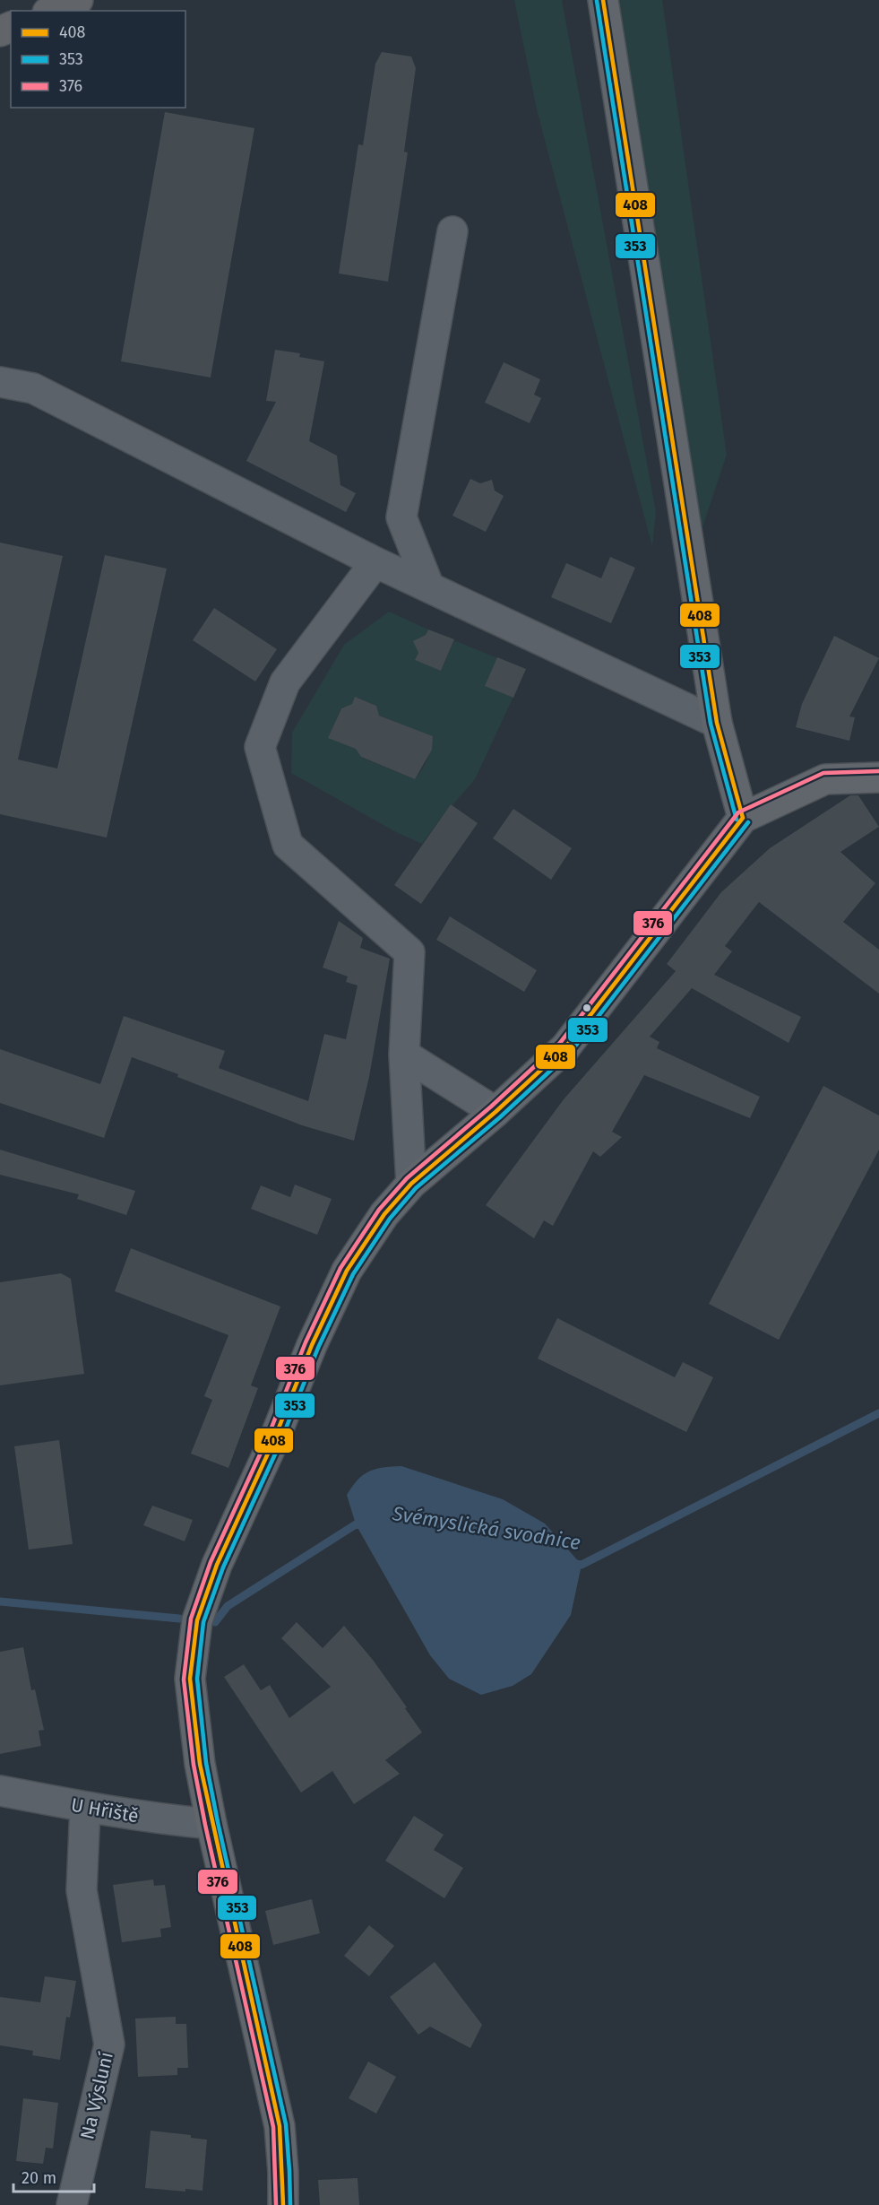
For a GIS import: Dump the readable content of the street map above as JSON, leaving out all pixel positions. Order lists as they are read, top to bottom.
{
  "streets": {
    "street": ["U Hřiště", "Na Výsluní"]
  },
  "crossings": [
    ["U Hřiště", "Na Výsluní"]
  ],
  "water": ["Svémyslická svodnice"],
  "lines": ["transit line 408", "transit line 353", "transit line 376"],
  "legend": ["408", "353", "376"],
  "scale_bar": "20 m"
}
